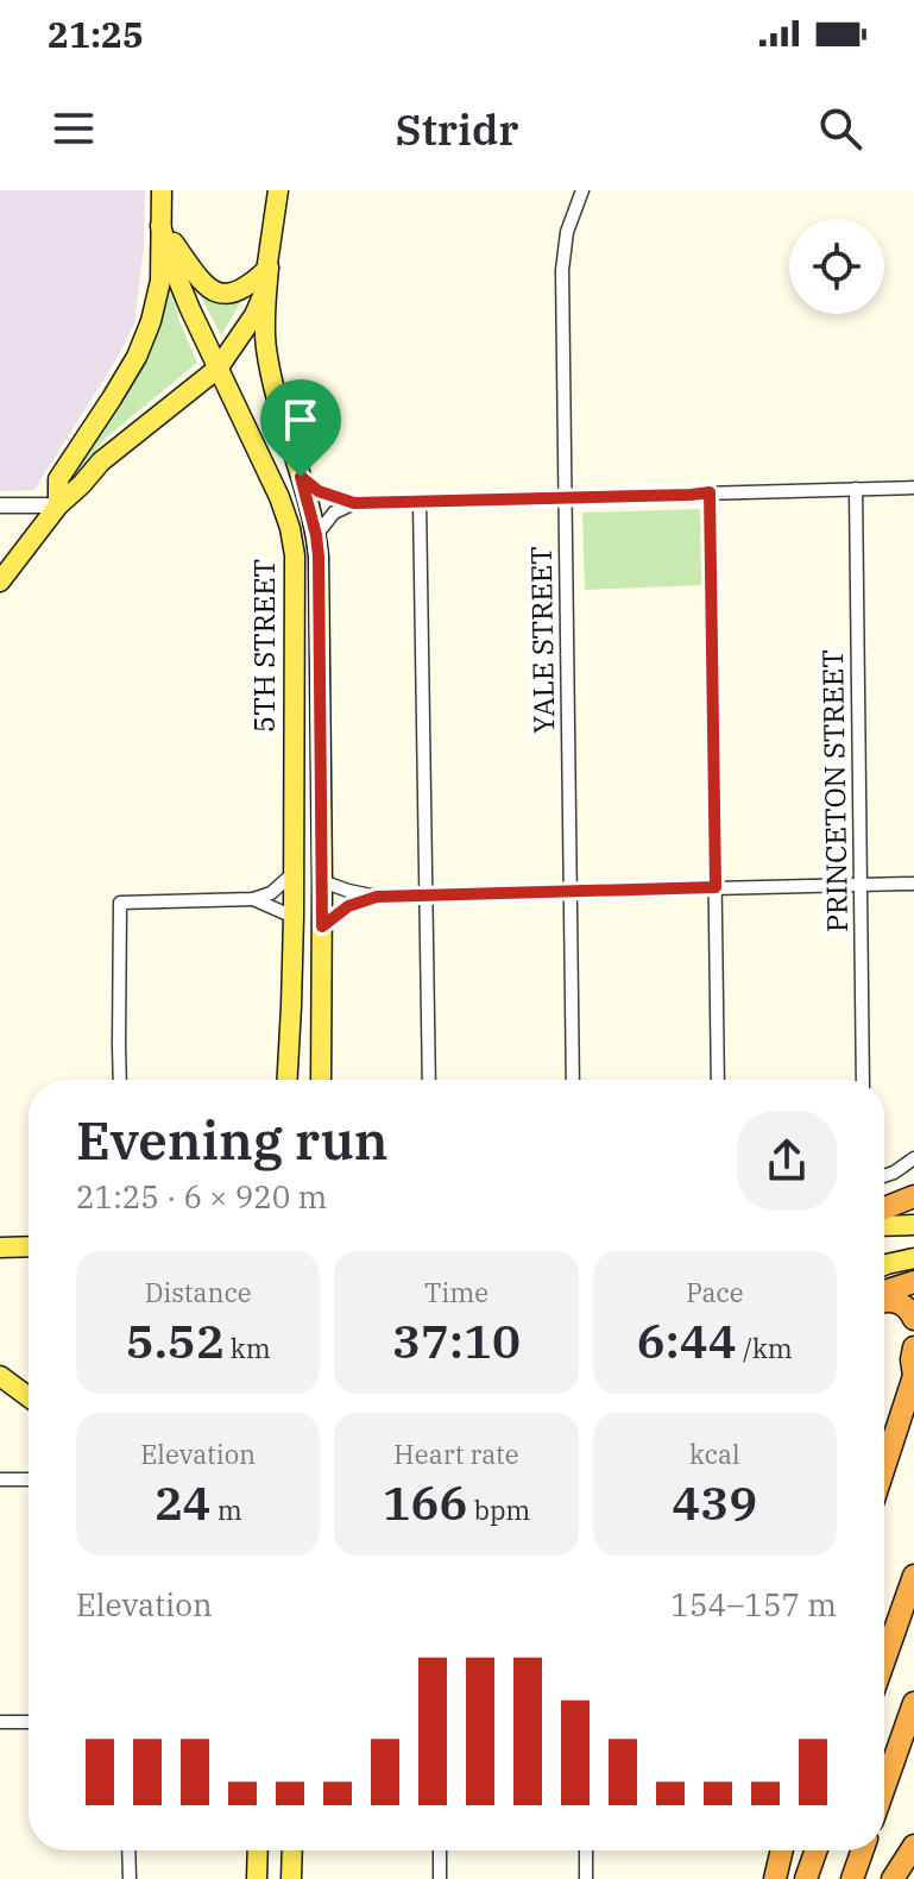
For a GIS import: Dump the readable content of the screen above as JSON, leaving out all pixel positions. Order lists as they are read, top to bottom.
{
  "streets": {
    "main road": ["5TH STREET"],
    "street": ["YALE STREET", "PRINCETON STREET"]
  },
  "page": {
    "status": "21:25",
    "header": "Stridr",
    "heading": ["Evening run", "21:25 · 6 × 920 m"],
    "stats": [
      ["Distance", "5.52 km"],
      ["Time", "37:10"],
      ["Pace", "6:44 /km"],
      ["Elevation", "24 m"],
      ["Heart rate", "166 bpm"],
      ["kcal", "439"]
    ],
    "chart": ["Elevation", "154–157 m"]
  }
}
